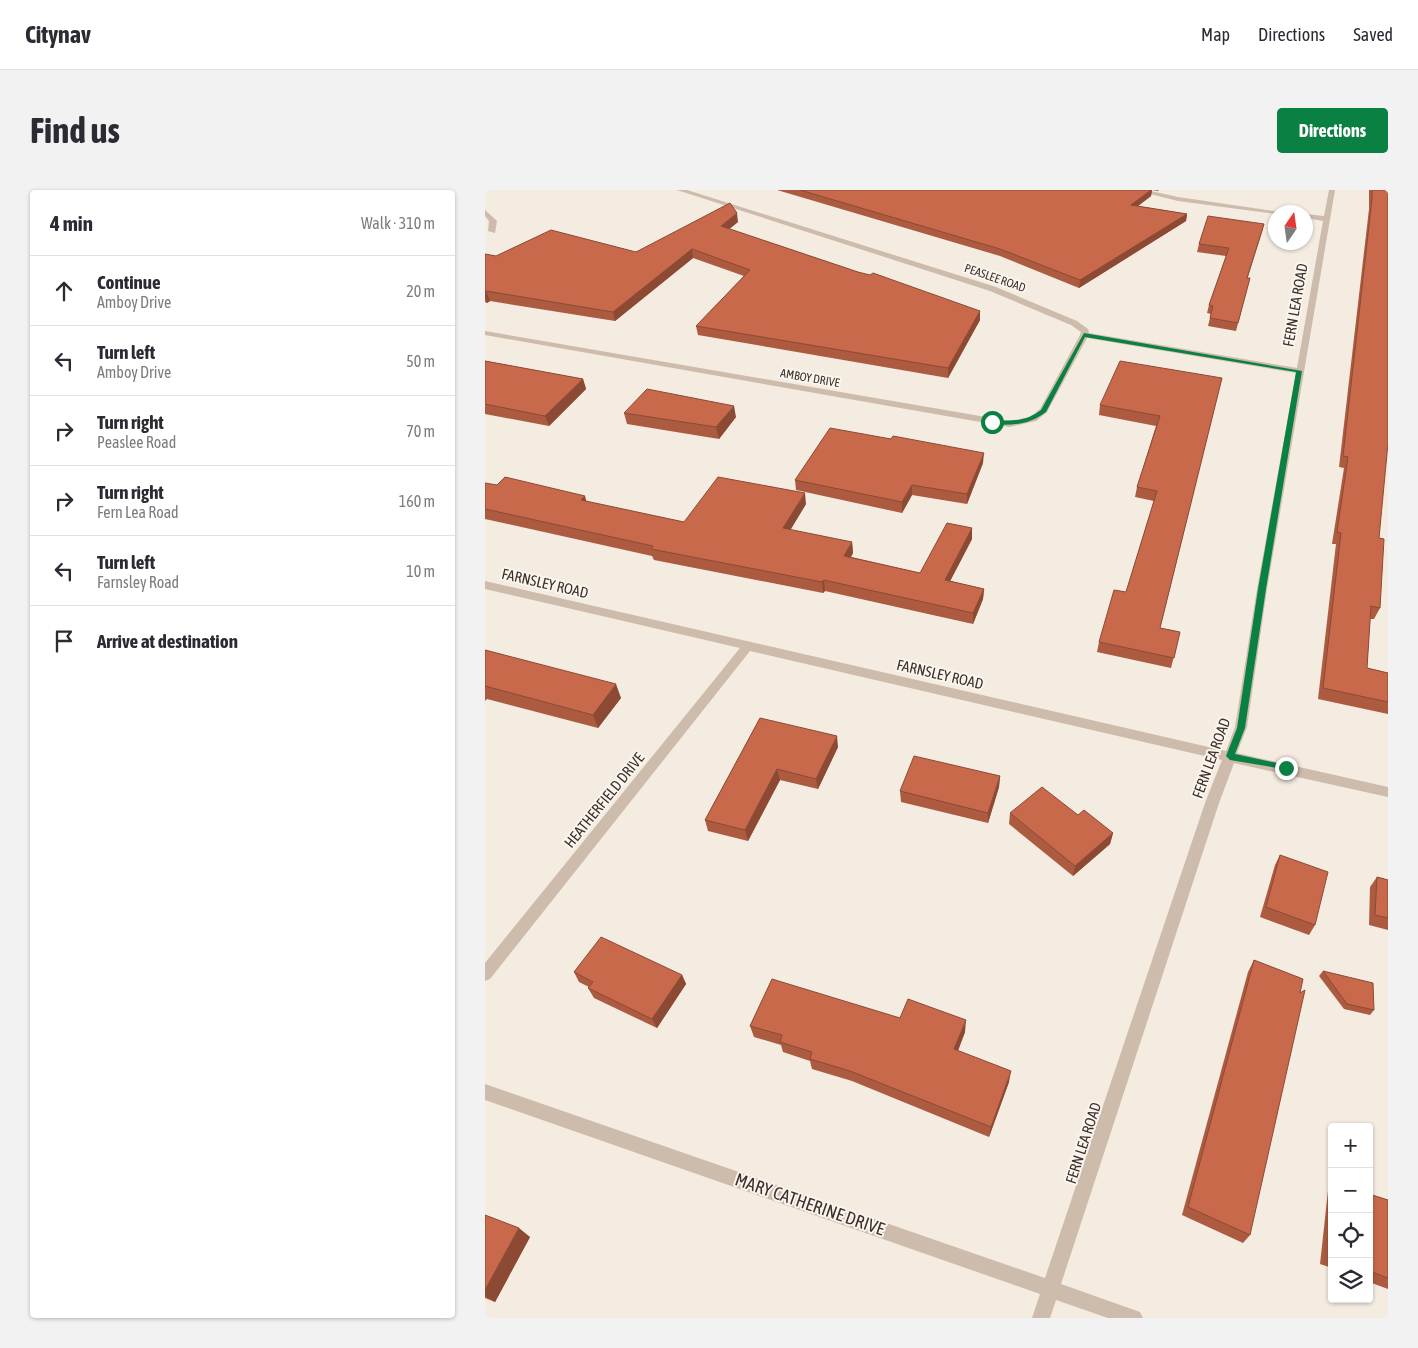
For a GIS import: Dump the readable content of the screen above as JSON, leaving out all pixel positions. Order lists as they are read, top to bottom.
{
  "streets": {
    "street": [
      "PEASLEE ROAD",
      "FERN LEA ROAD",
      "AMBOY DRIVE",
      "FARNSLEY ROAD",
      "HEATHERFIELD DRIVE",
      "MARY CATHERINE DRIVE"
    ]
  },
  "crossings": [
    ["PEASLEE ROAD", "AMBOY DRIVE"],
    ["FERN LEA ROAD", "FARNSLEY ROAD"],
    ["FERN LEA ROAD", "MARY CATHERINE DRIVE"],
    ["FARNSLEY ROAD", "HEATHERFIELD DRIVE"]
  ],
  "north": "top",
  "page": {
    "header": "Citynav",
    "nav": ["Map", "Directions", "Saved"],
    "buttons": "Directions",
    "title": "Find us",
    "heading": ["4 min", "Walk · 310 m"],
    "list": [
      ["Continue", "Amboy Drive", "20 m"],
      ["Turn left", "Amboy Drive", "50 m"],
      ["Turn right", "Peaslee Road", "70 m"],
      ["Turn right", "Fern Lea Road", "160 m"],
      ["Turn left", "Farnsley Road", "10 m"],
      "Arrive at destination"
    ],
    "map_buttons": ["+", "−"]
  }
}
